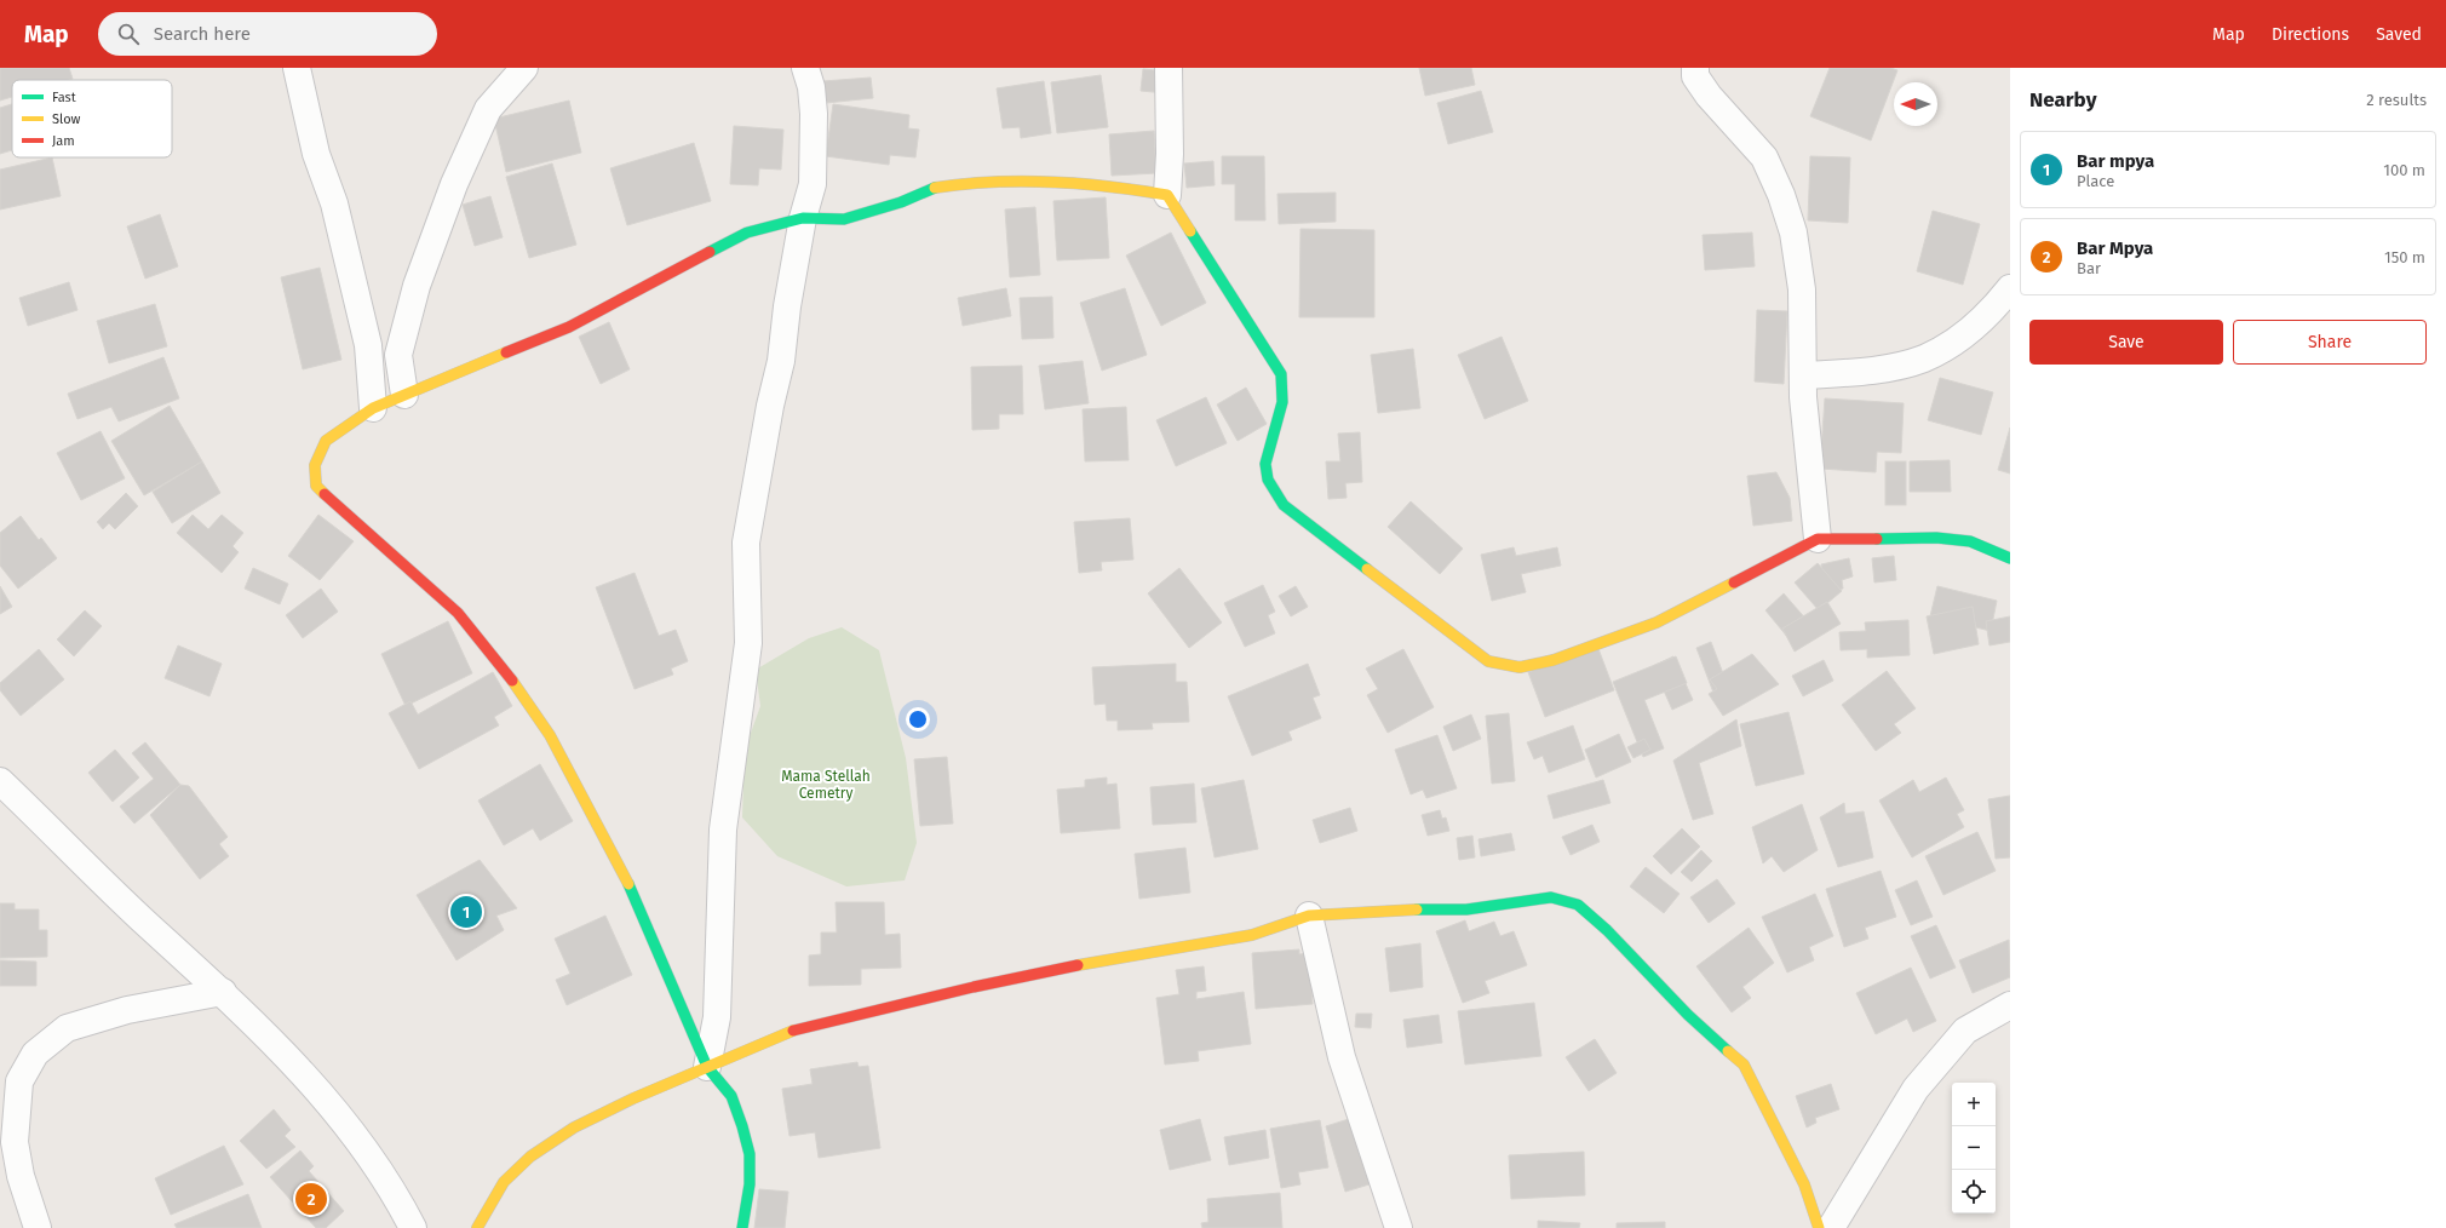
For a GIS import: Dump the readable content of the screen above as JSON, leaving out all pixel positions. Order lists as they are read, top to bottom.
{
  "parks": ["Mama Stellah Cemetry"],
  "legend": ["Fast", "Slow", "Jam"],
  "north": "left",
  "page": {
    "header": "Map",
    "search": "Search here",
    "nav": ["Map", "Directions", "Saved"],
    "heading": ["Nearby", "2 results"],
    "list": [
      {
        "mark": "1",
        "name": "Bar mpya",
        "note": "Place",
        "value": "100 m"
      },
      {
        "mark": "2",
        "name": "Bar Mpya",
        "note": "Bar",
        "value": "150 m"
      }
    ],
    "buttons": ["Save", "Share"],
    "pins": ["1", "2"],
    "map_buttons": ["+", "−"]
  }
}
